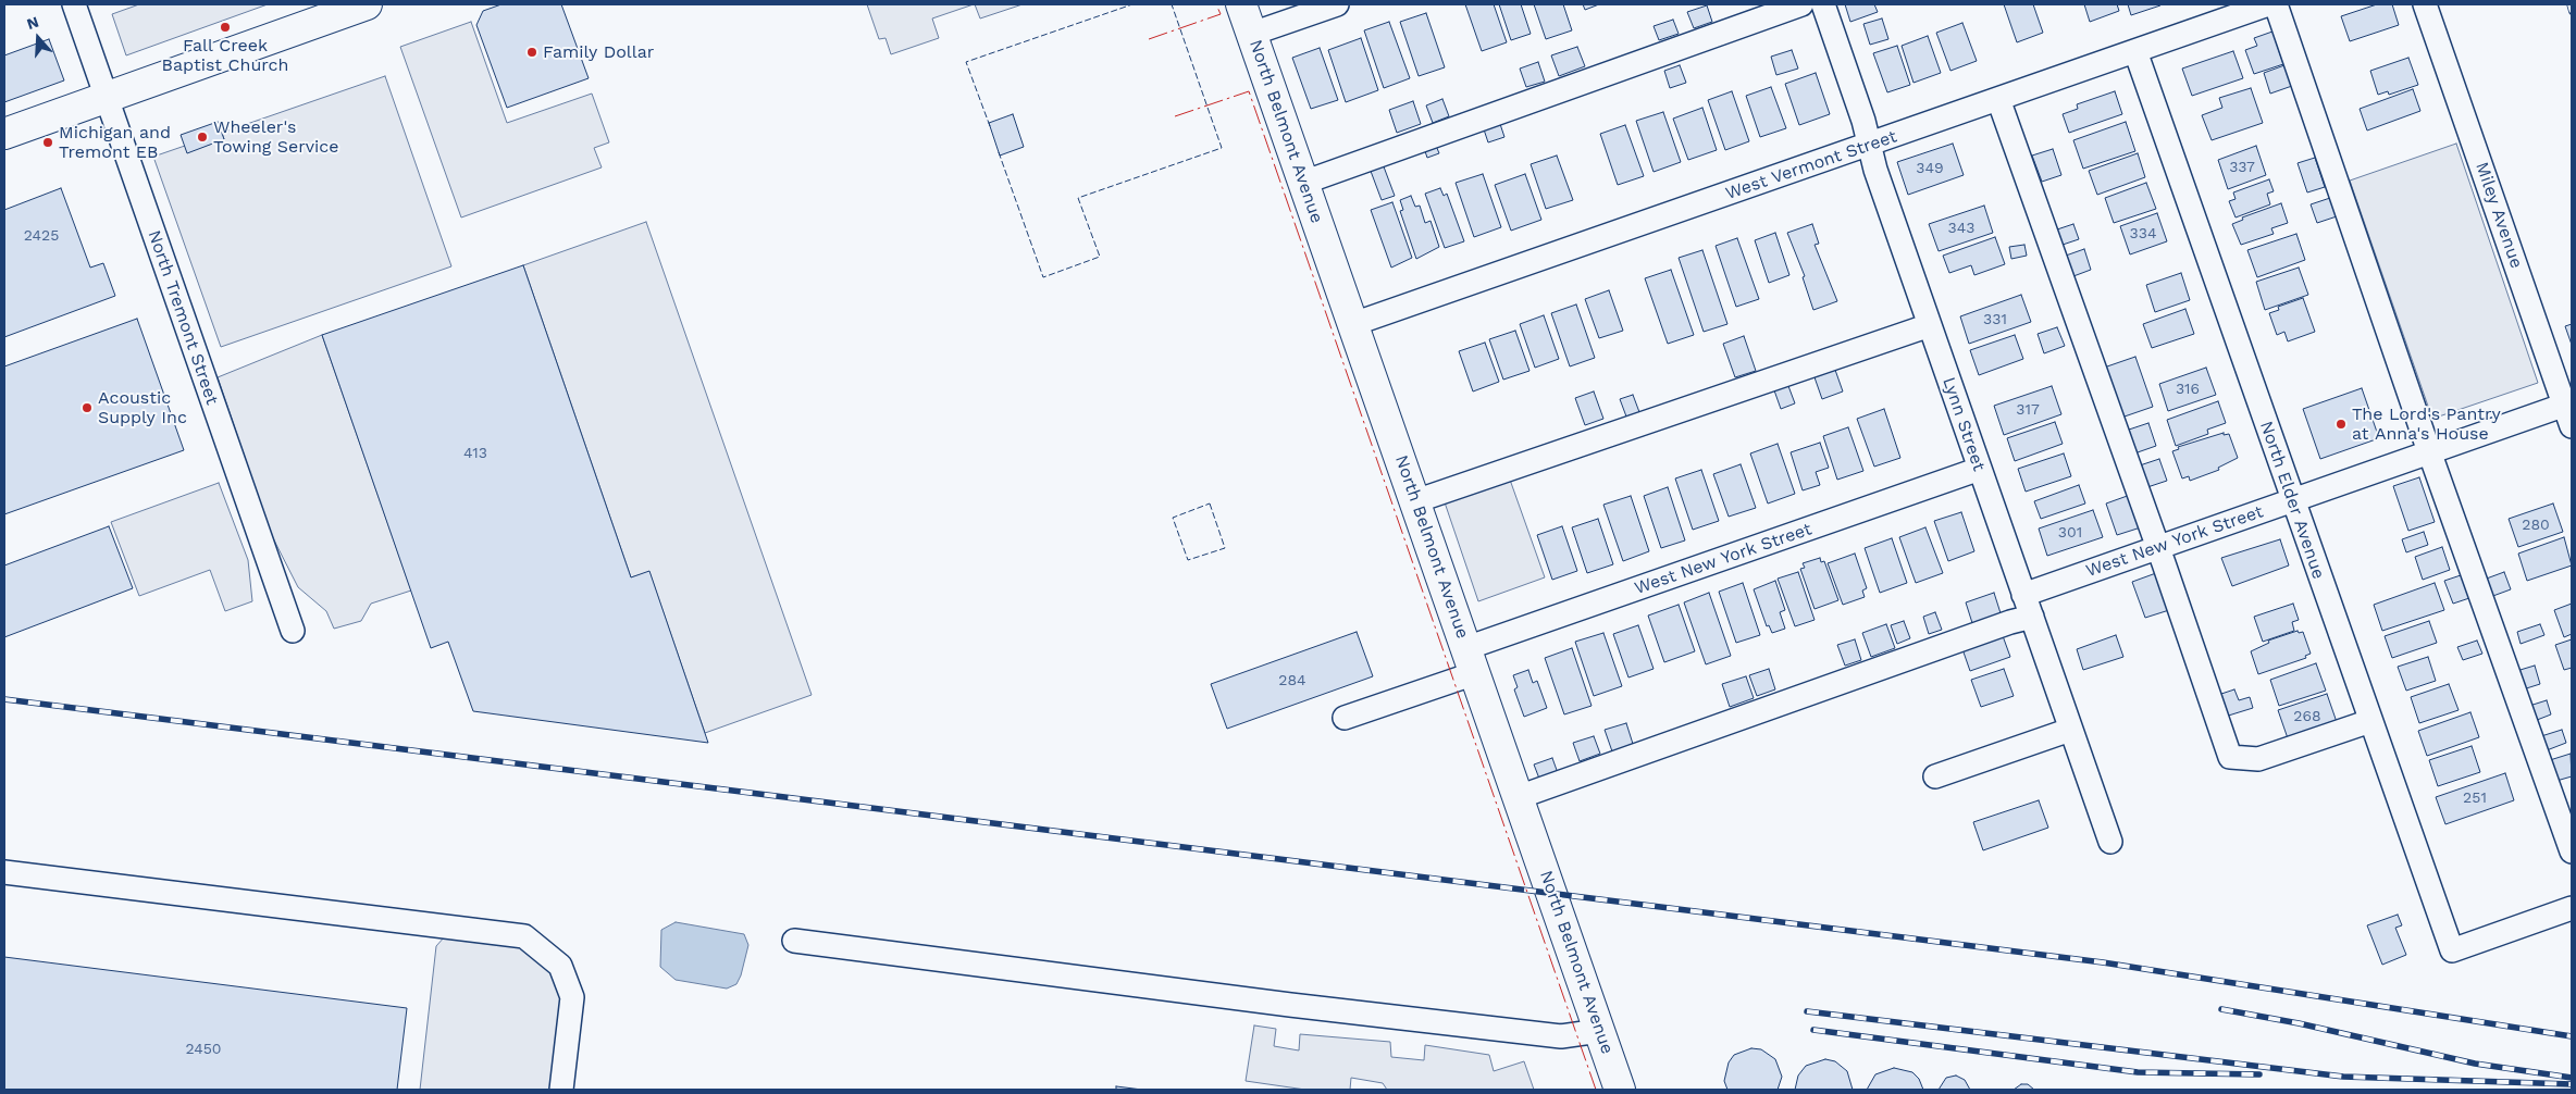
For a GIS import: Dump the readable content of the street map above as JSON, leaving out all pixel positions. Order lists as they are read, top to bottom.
{
  "streets": {
    "main road": ["North Belmont Avenue"],
    "street": [
      "West Vermont Street",
      "Miley Avenue",
      "North Tremont Street",
      "Lynn Street",
      "North Elder Avenue",
      "West New York Street"
    ]
  },
  "crossings": [
    ["North Belmont Avenue", "West Vermont Street"],
    ["North Belmont Avenue", "West New York Street"],
    ["West Vermont Street", "Lynn Street"],
    ["West Vermont Street", "North Elder Avenue"],
    ["Miley Avenue", "West New York Street"],
    ["Lynn Street", "West New York Street"],
    ["North Elder Avenue", "West New York Street"]
  ],
  "places": [
    "Fall Creek Baptist Church",
    "Family Dollar",
    "Wheeler's Towing Service",
    "Michigan and Tremont EB",
    "Acoustic Supply Inc",
    "The Lord's Pantry at Anna's House"
  ],
  "house_numbers": [
    "337",
    "349",
    "343",
    "334",
    "2425",
    "331",
    "316",
    "317",
    "413",
    "280",
    "301",
    "284",
    "268",
    "251",
    "2450"
  ],
  "north": "top"
}
